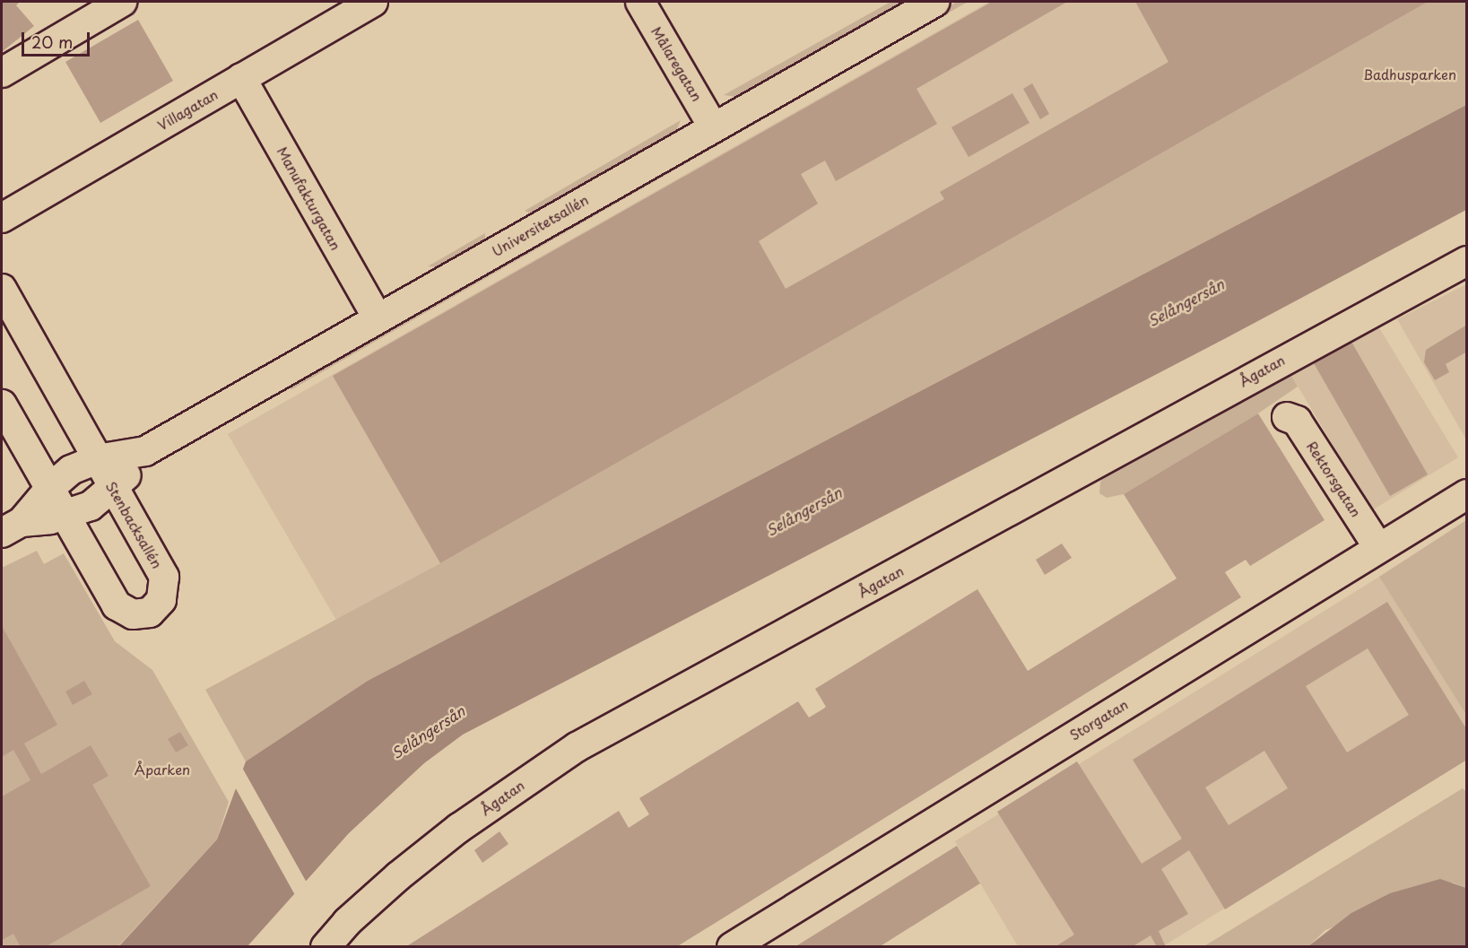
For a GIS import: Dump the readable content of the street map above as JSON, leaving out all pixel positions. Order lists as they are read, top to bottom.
{
  "streets": {
    "street": [
      "Målaregatan",
      "Villagatan",
      "Manufakturgatan",
      "Universitetsallén",
      "Ågatan",
      "Rektorsgatan",
      "Stenbacksallén",
      "Storgatan"
    ]
  },
  "crossings": [
    ["Målaregatan", "Universitetsallén"],
    ["Villagatan", "Manufakturgatan"],
    ["Manufakturgatan", "Universitetsallén"],
    ["Universitetsallén", "Stenbacksallén"],
    ["Rektorsgatan", "Storgatan"]
  ],
  "water": ["Selångersån"],
  "parks": ["Badhusparken", "Åparken"],
  "scale_bar": "20 m"
}
